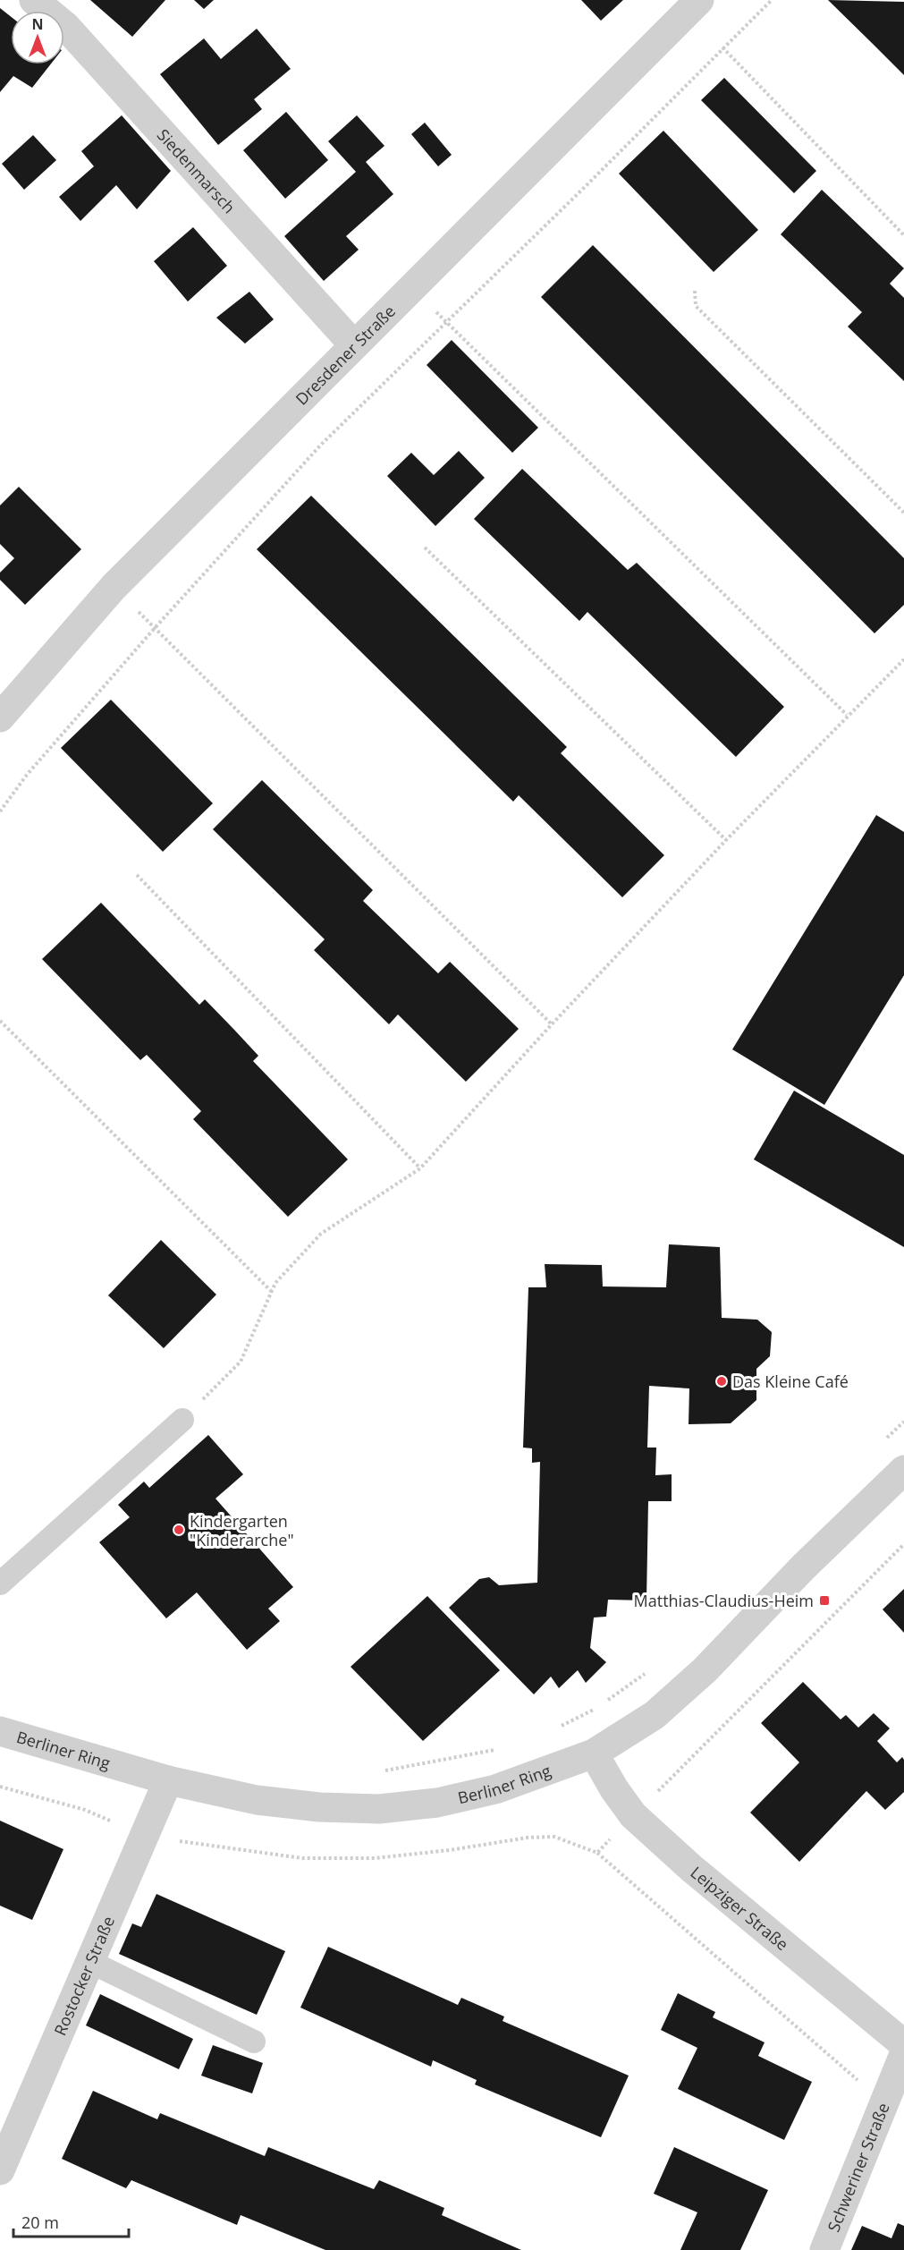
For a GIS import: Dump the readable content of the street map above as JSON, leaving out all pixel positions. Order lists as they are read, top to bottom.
{
  "streets": {
    "street": [
      "Siedenmarsch",
      "Dresdener Straße",
      "Berliner Ring",
      "Leipziger Straße",
      "Rostocker Straße",
      "Schweriner Straße"
    ]
  },
  "crossings": [
    ["Siedenmarsch", "Dresdener Straße"],
    ["Berliner Ring", "Leipziger Straße"],
    ["Berliner Ring", "Rostocker Straße"]
  ],
  "places": {
    "other": ["Das Kleine Café", "Kindergarten \"Kinderarche\""],
    "transit": ["Matthias-Claudius-Heim"]
  },
  "scale_bar": "20 m",
  "north": "top"
}
